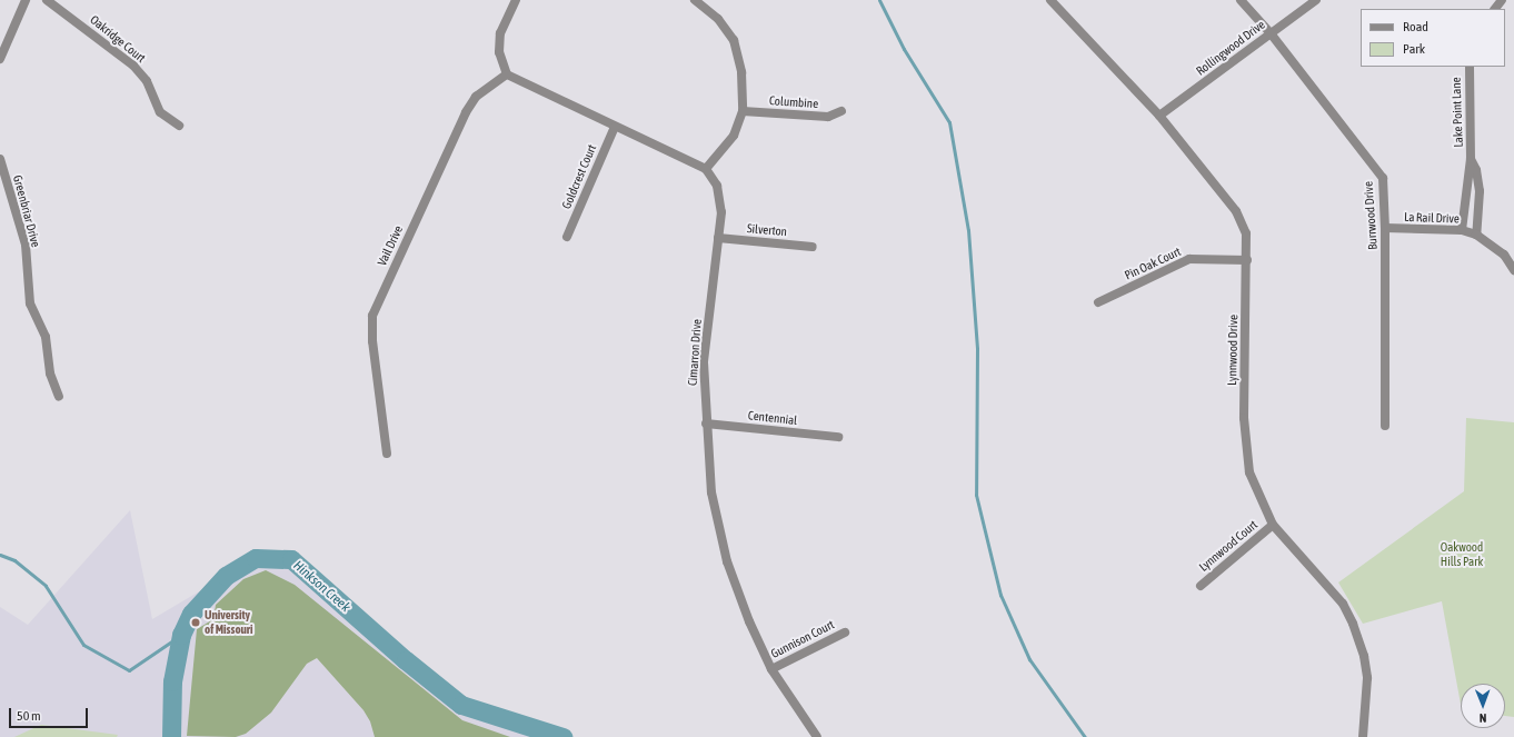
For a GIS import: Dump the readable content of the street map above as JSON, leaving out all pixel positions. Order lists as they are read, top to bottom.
{
  "streets": {
    "street": [
      "Oakridge Court",
      "Rollingwood Drive",
      "Columbine",
      "Lake Point Lane",
      "Goldcrest Court",
      "Greenbriar Drive",
      "Burrwood Drive",
      "La Rail Drive",
      "Silverton",
      "Vail Drive",
      "Pin Oak Court",
      "Lynnwood Drive",
      "Cimarron Drive",
      "Centennial",
      "Lynnwood Court",
      "Gunnison Court"
    ]
  },
  "crossings": [
    ["Rollingwood Drive", "Burrwood Drive"],
    ["Rollingwood Drive", "Lynnwood Drive"],
    ["Lake Point Lane", "La Rail Drive"],
    ["Burrwood Drive", "La Rail Drive"],
    ["Silverton", "Cimarron Drive"],
    ["Pin Oak Court", "Lynnwood Drive"],
    ["Lynnwood Drive", "Lynnwood Court"],
    ["Cimarron Drive", "Centennial"],
    ["Cimarron Drive", "Gunnison Court"]
  ],
  "water": ["Hinkson Creek"],
  "parks": ["Oakwood Hills Park"],
  "places": ["University of Missouri"],
  "legend": ["Road", "Park"],
  "scale_bar": "50 m",
  "north": "bottom"
}
